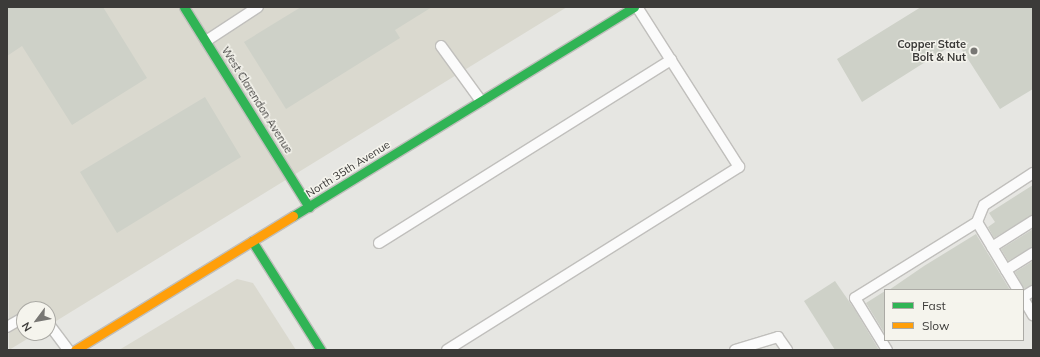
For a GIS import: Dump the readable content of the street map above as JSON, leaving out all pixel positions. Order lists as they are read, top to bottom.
{
  "streets": {
    "main road": ["West Clarendon Avenue", "North 35th Avenue"]
  },
  "crossings": [
    ["West Clarendon Avenue", "North 35th Avenue"]
  ],
  "places": ["Copper State Bolt & Nut"],
  "legend": ["Fast", "Slow"],
  "north": "bottom left"
}
